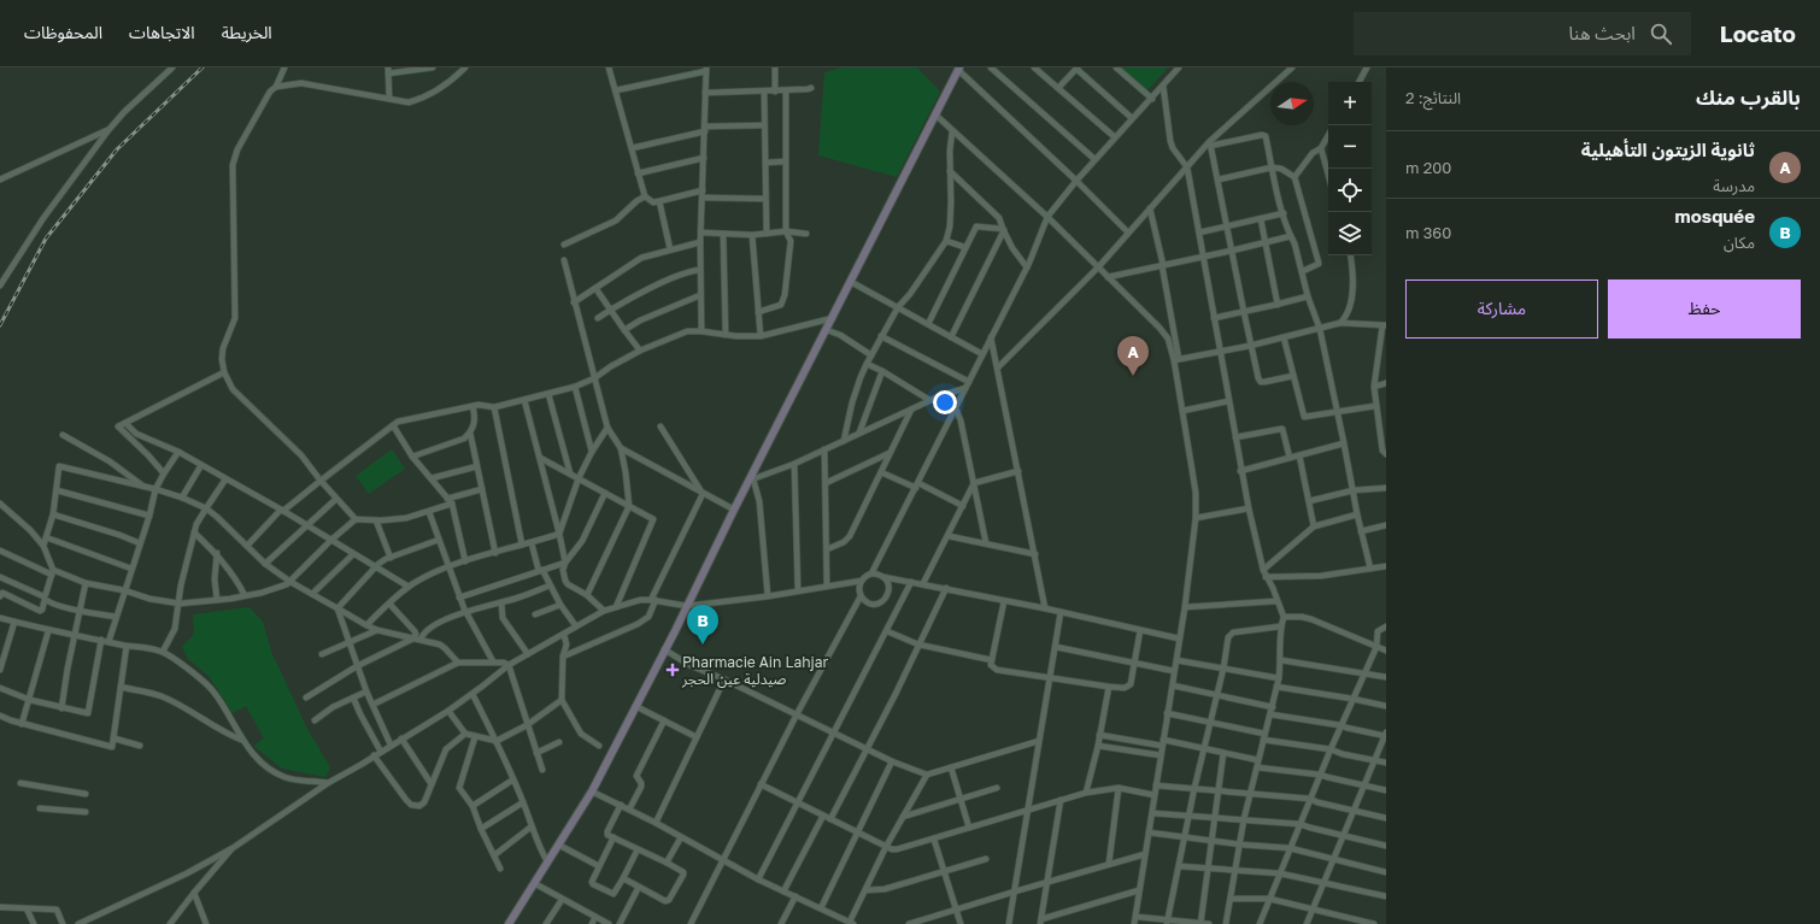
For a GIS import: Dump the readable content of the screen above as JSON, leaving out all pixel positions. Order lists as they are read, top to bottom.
{
  "places": {
    "health": ["Pharmacie Ain Lahjar صيدلية عين الحجر"]
  },
  "north": "right",
  "page": {
    "header": "Locato",
    "search": "ابحث هنا",
    "nav": ["الخريطة", "الاتجاهات", "المحفوظات"],
    "heading": ["بالقرب منك", "النتائج: 2"],
    "map_buttons": ["+", "−"],
    "list": [
      {
        "mark": "A",
        "name": "ثانوية الزيتون التأهيلية",
        "note": "مدرسة",
        "value": "200 m"
      },
      {
        "mark": "B",
        "name": "mosquée",
        "note": "مكان",
        "value": "360 m"
      }
    ],
    "buttons": ["حفظ", "مشاركة"],
    "pins": ["A", "B"]
  }
}
